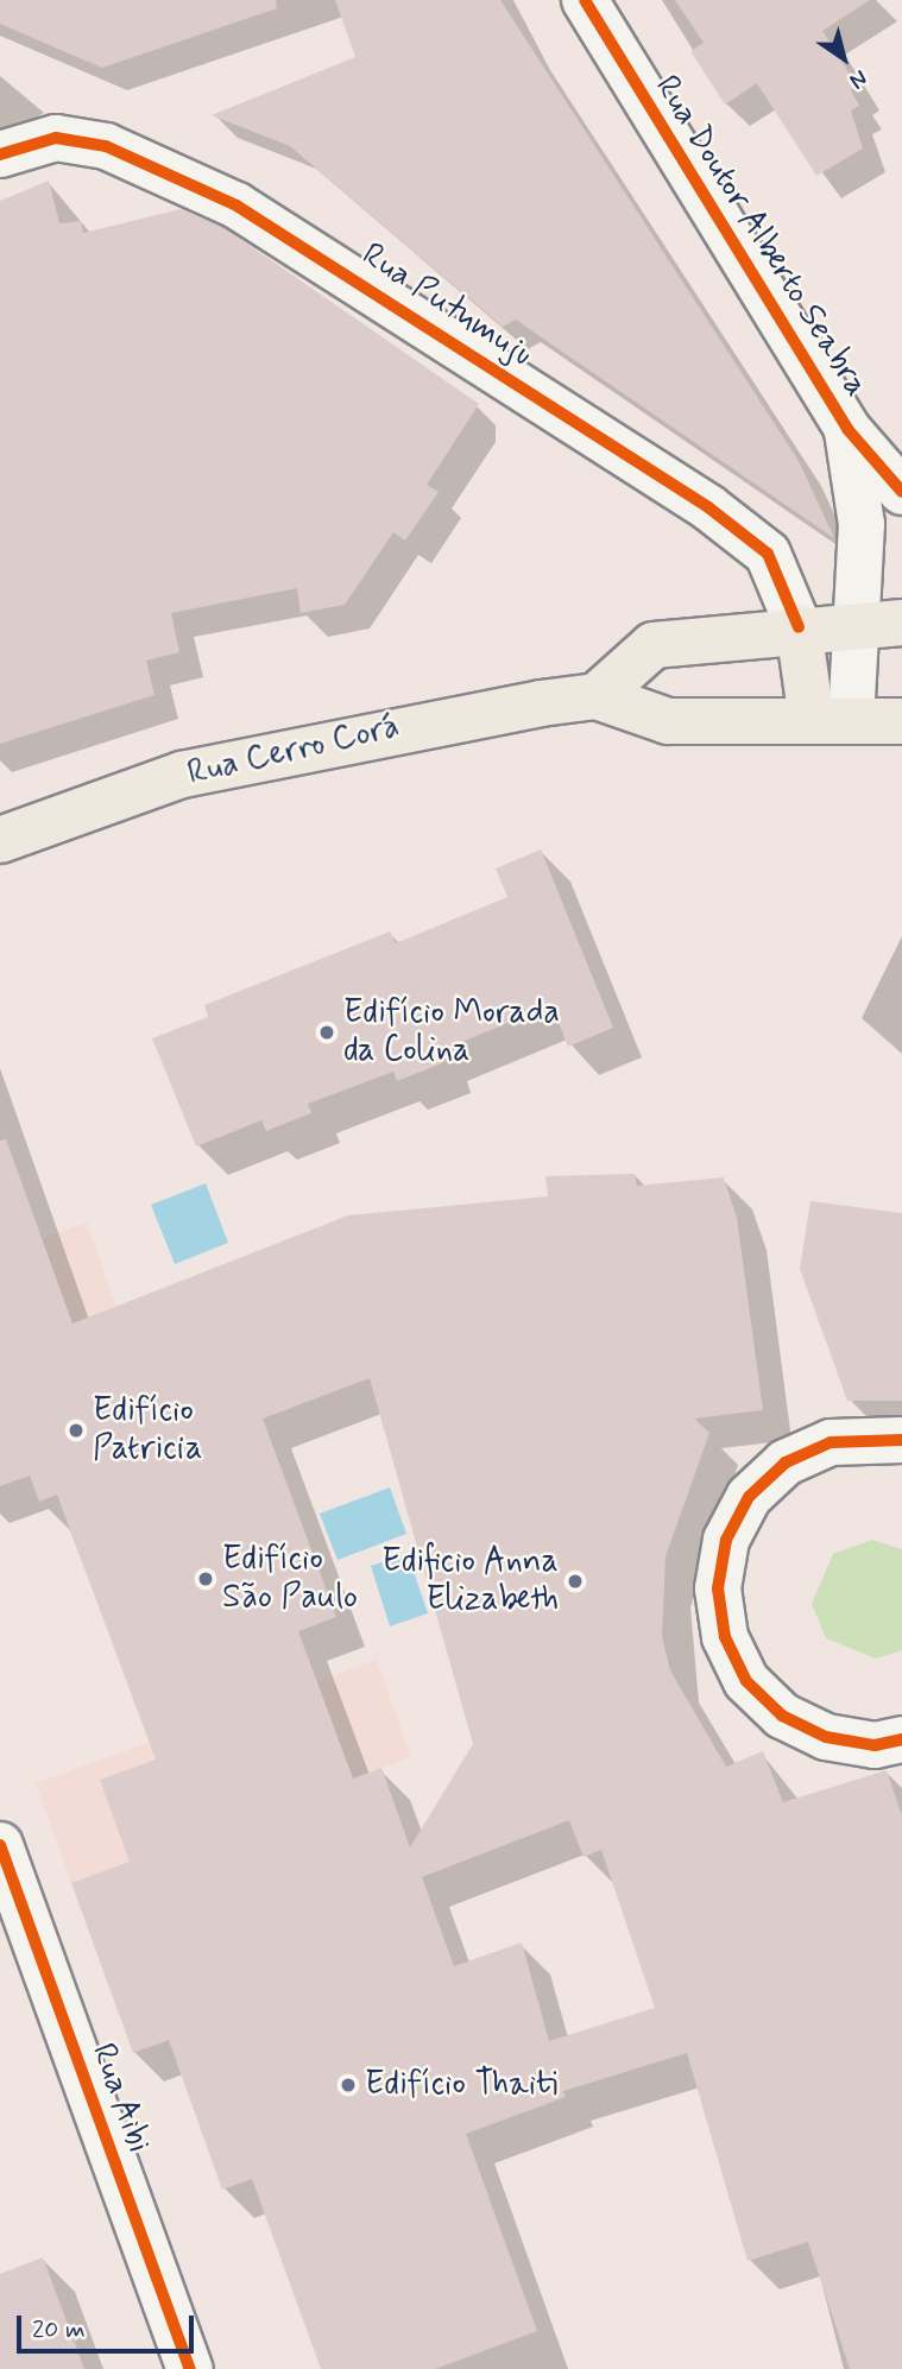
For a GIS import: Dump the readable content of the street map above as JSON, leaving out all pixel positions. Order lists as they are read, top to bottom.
{
  "streets": {
    "main road": ["Rua Cerro Corá"],
    "street": ["Rua Doutor Alberto Seabra", "Rua Putumuju", "Rua Aibi"]
  },
  "crossings": [
    ["Rua Doutor Alberto Seabra", "Rua Cerro Corá"]
  ],
  "places": [
    "Edifício Morada da Colina",
    "Edifício Patricia",
    "Edifício São Paulo",
    "Edificio Anna Elizabeth",
    "Edifício Thaiti"
  ],
  "scale_bar": "20 m",
  "north": "bottom right"
}
